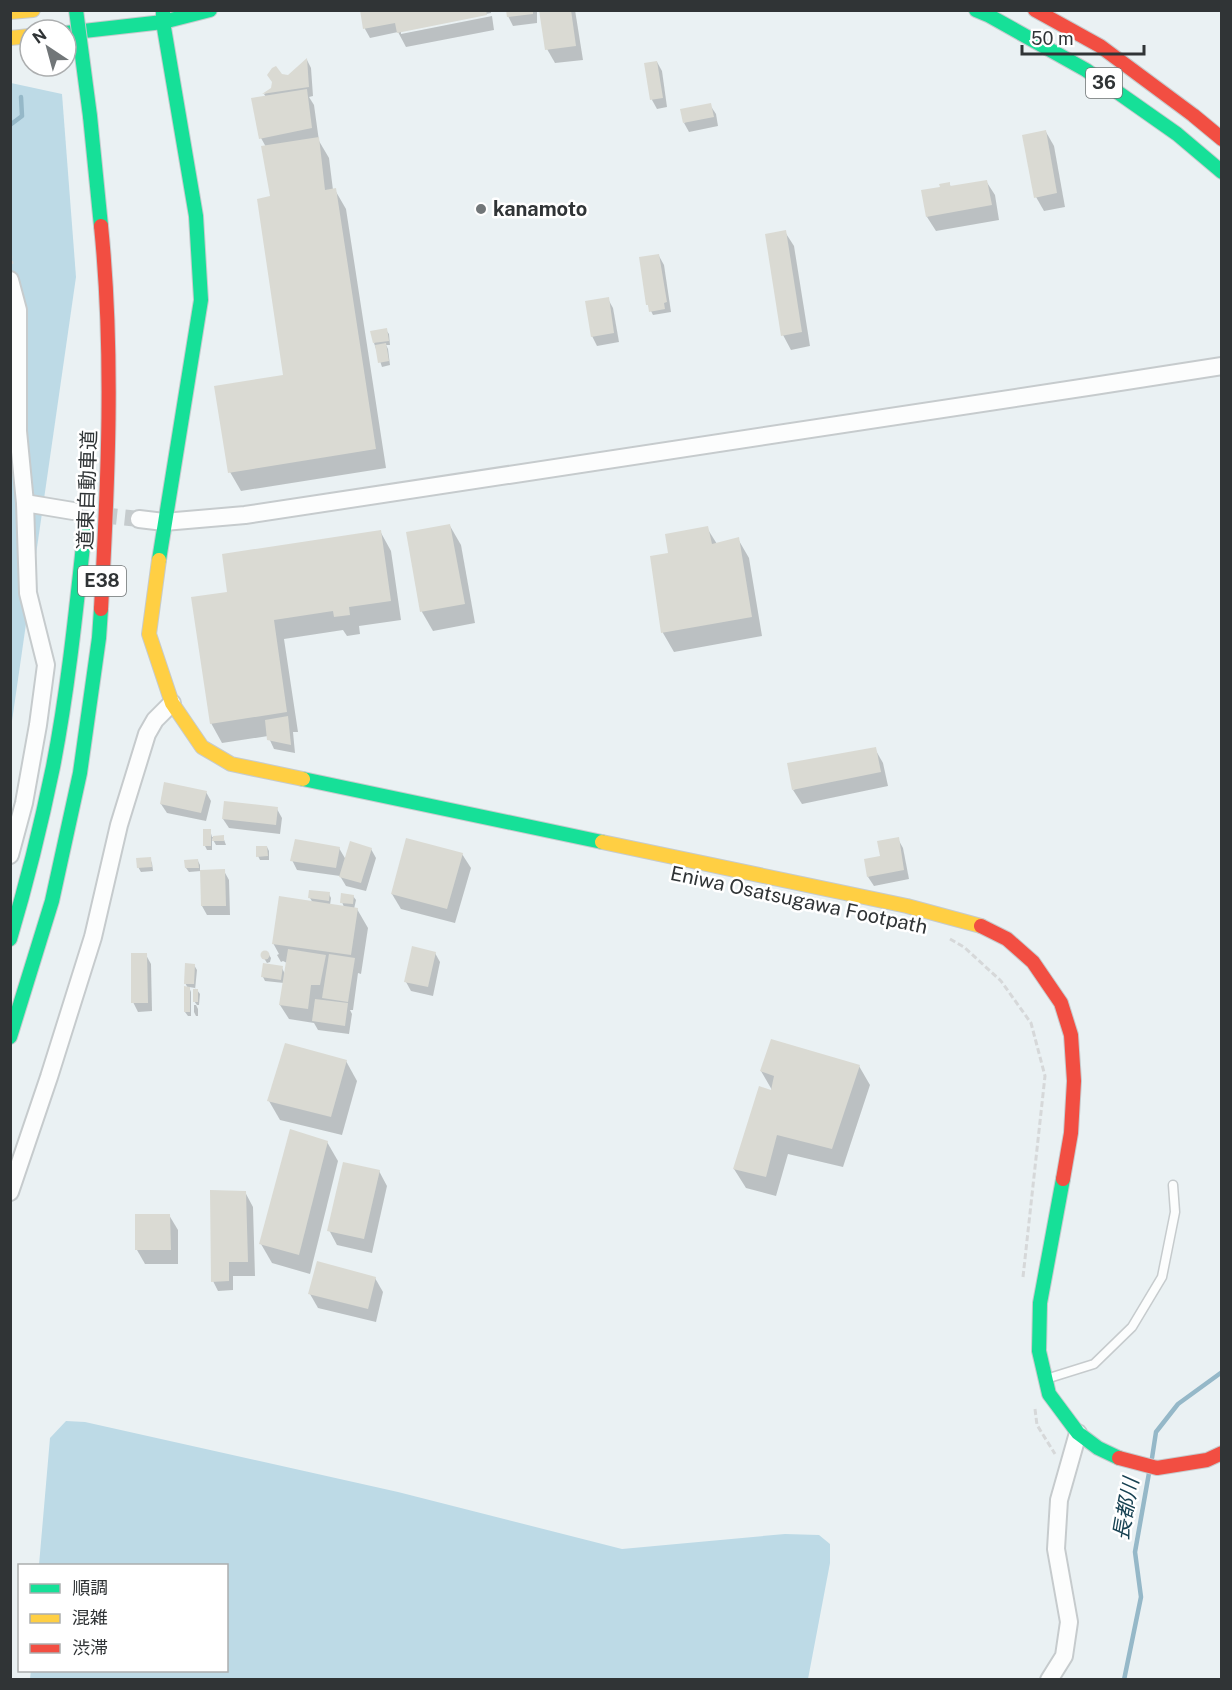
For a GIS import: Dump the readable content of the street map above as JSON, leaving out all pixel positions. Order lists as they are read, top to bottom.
{
  "streets": {
    "main road": ["36", "道東自動車道", "E38"],
    "path": ["Eniwa Osatsugawa Footpath"]
  },
  "water": ["長都川"],
  "places": ["kanamoto"],
  "legend": ["順調", "混雑", "渋滞"],
  "scale_bar": "50 m",
  "north": "top left"
}
